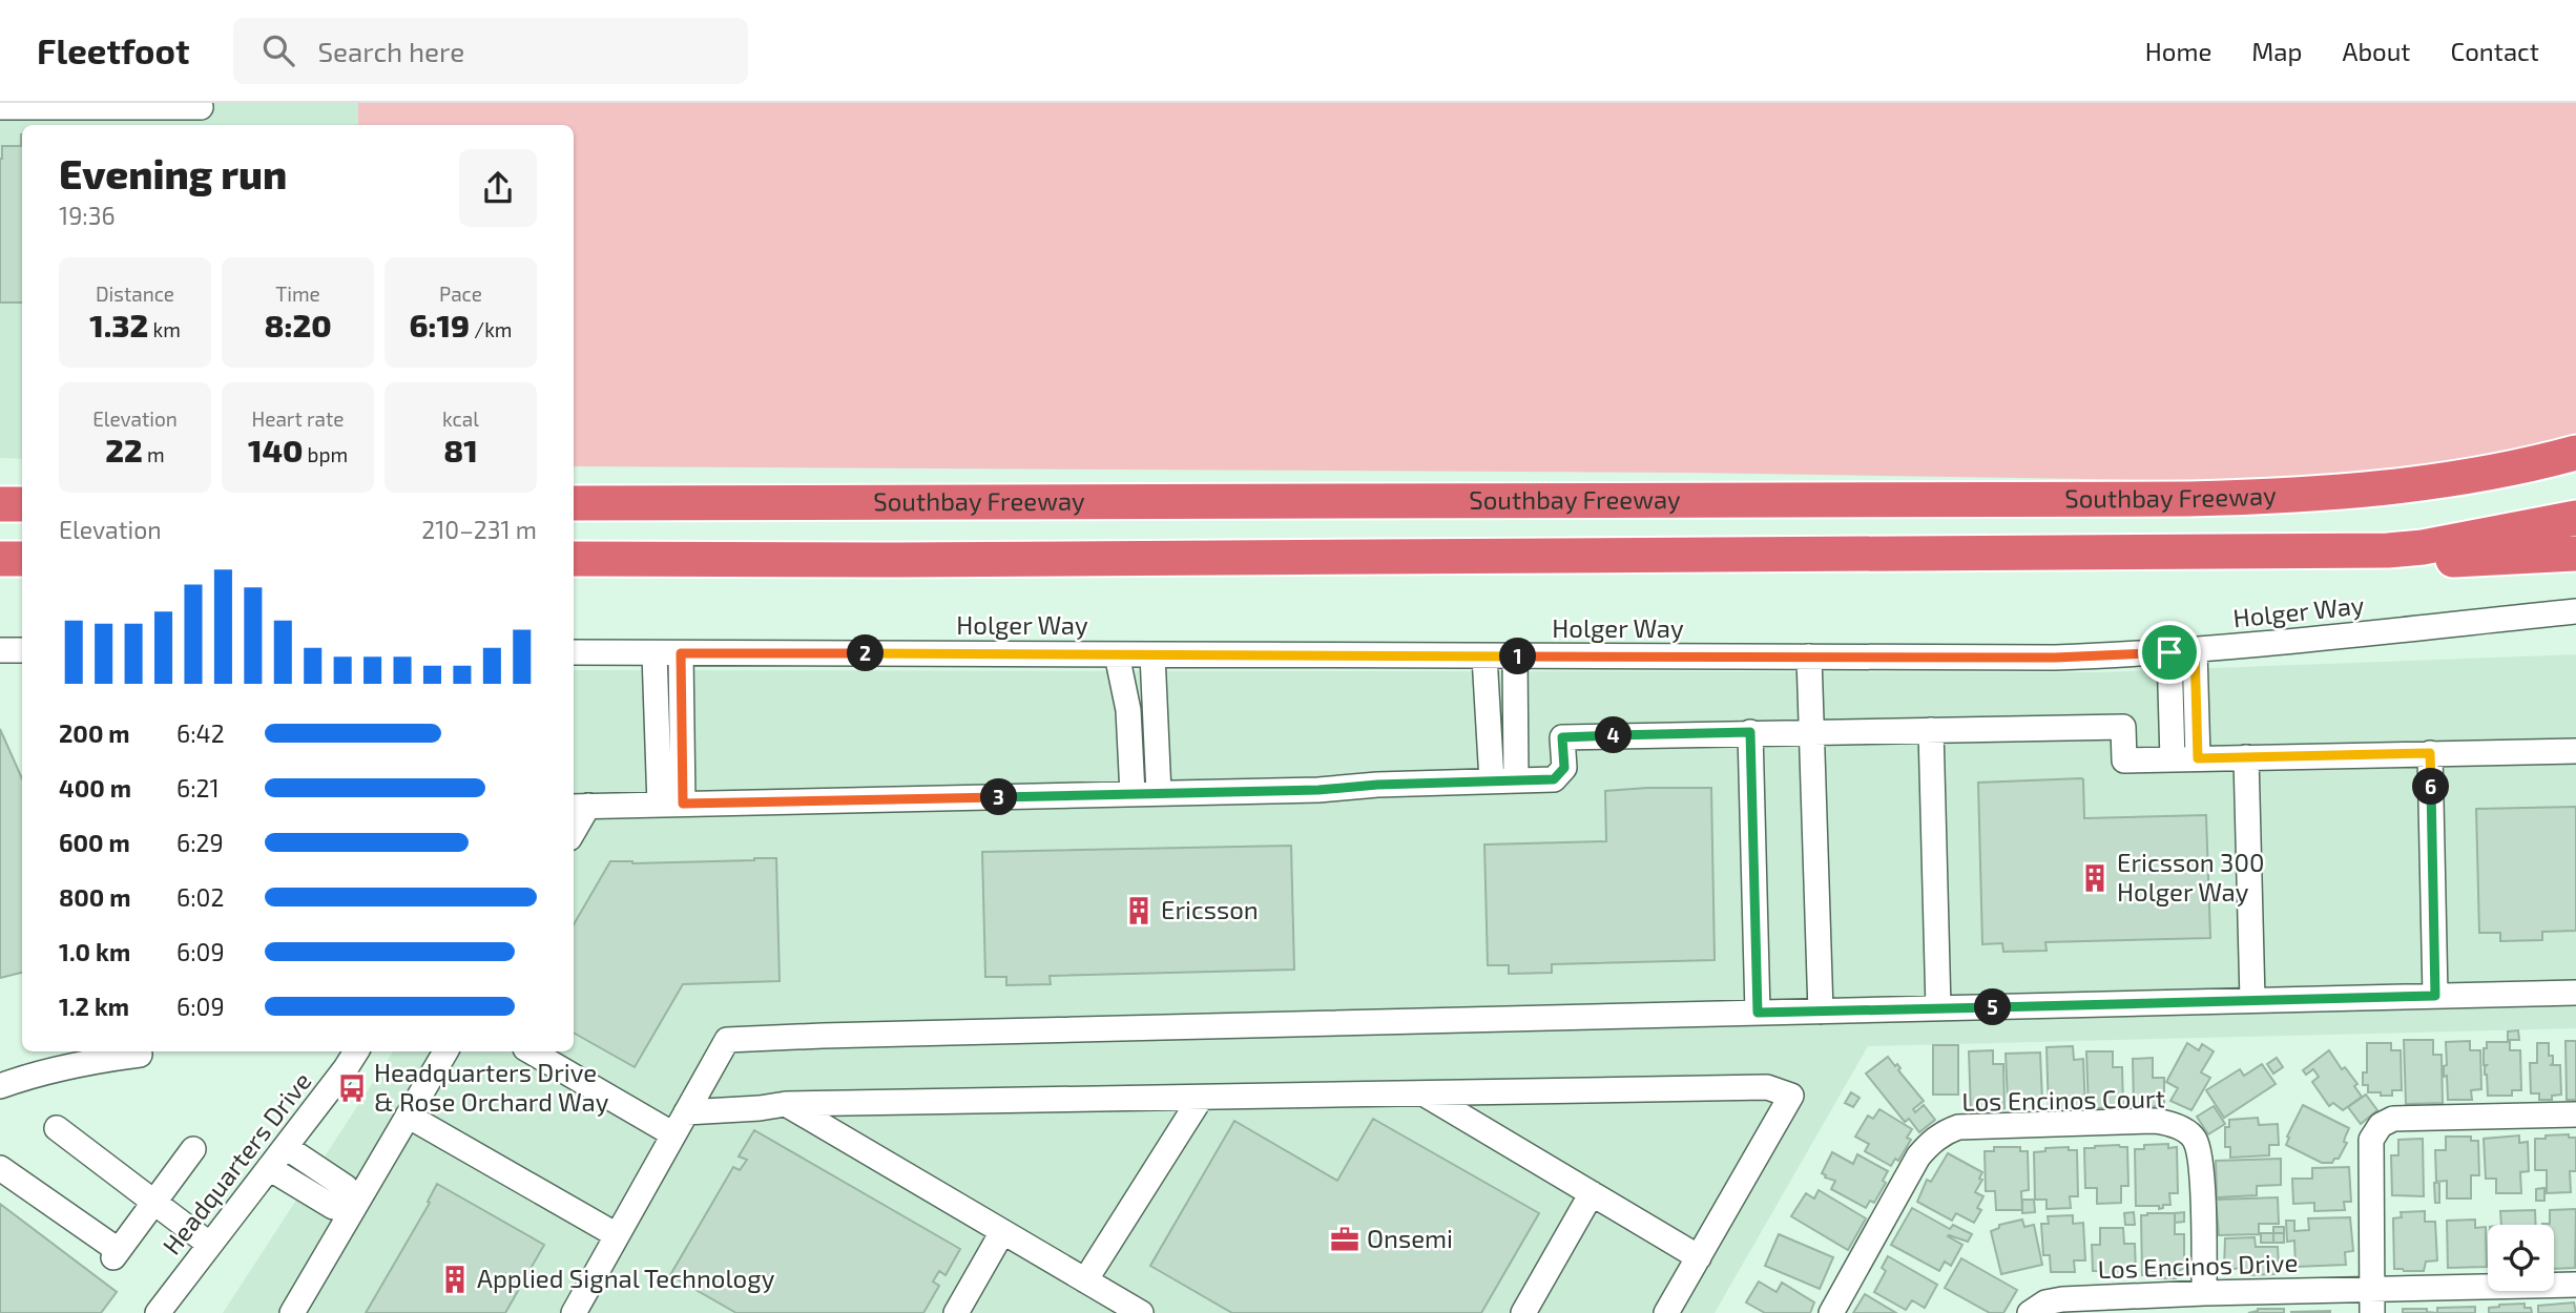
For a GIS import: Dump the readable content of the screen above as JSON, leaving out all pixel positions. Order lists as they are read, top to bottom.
{
  "streets": {
    "highway": ["Southbay Freeway"],
    "street": [
      "Holger Way",
      "Los Encinos Court",
      "Headquarters Drive",
      "Los Encinos Drive"
    ]
  },
  "crossings": [
    ["Los Encinos Court", "Los Encinos Drive"]
  ],
  "places": {
    "building": ["Ericsson 300 Holger Way", "Ericsson", "Applied Signal Technology"],
    "bus stop": ["Headquarters Drive & Rose Orchard Way"],
    "office": ["Onsemi"]
  },
  "page": {
    "header": "Fleetfoot",
    "search": "Search here",
    "nav": [
      "Home",
      "Map",
      "About",
      "Contact"
    ],
    "heading": ["Evening run", "19:36"],
    "stats": [
      ["Distance", "1.32 km"],
      ["Time", "8:20"],
      ["Pace", "6:19 /km"],
      ["Elevation", "22 m"],
      ["Heart rate", "140 bpm"],
      ["kcal", "81"]
    ],
    "chart": ["Elevation", "210–231 m"],
    "pins": [
      "2",
      "1",
      "4",
      "6",
      "3",
      "5"
    ],
    "list": [
      {
        "name": "200 m",
        "note": "6:42"
      },
      {
        "name": "400 m",
        "note": "6:21"
      },
      {
        "name": "600 m",
        "note": "6:29"
      },
      {
        "name": "800 m",
        "note": "6:02"
      },
      {
        "name": "1.0 km",
        "note": "6:09"
      },
      {
        "name": "1.2 km",
        "note": "6:09"
      }
    ]
  }
}
